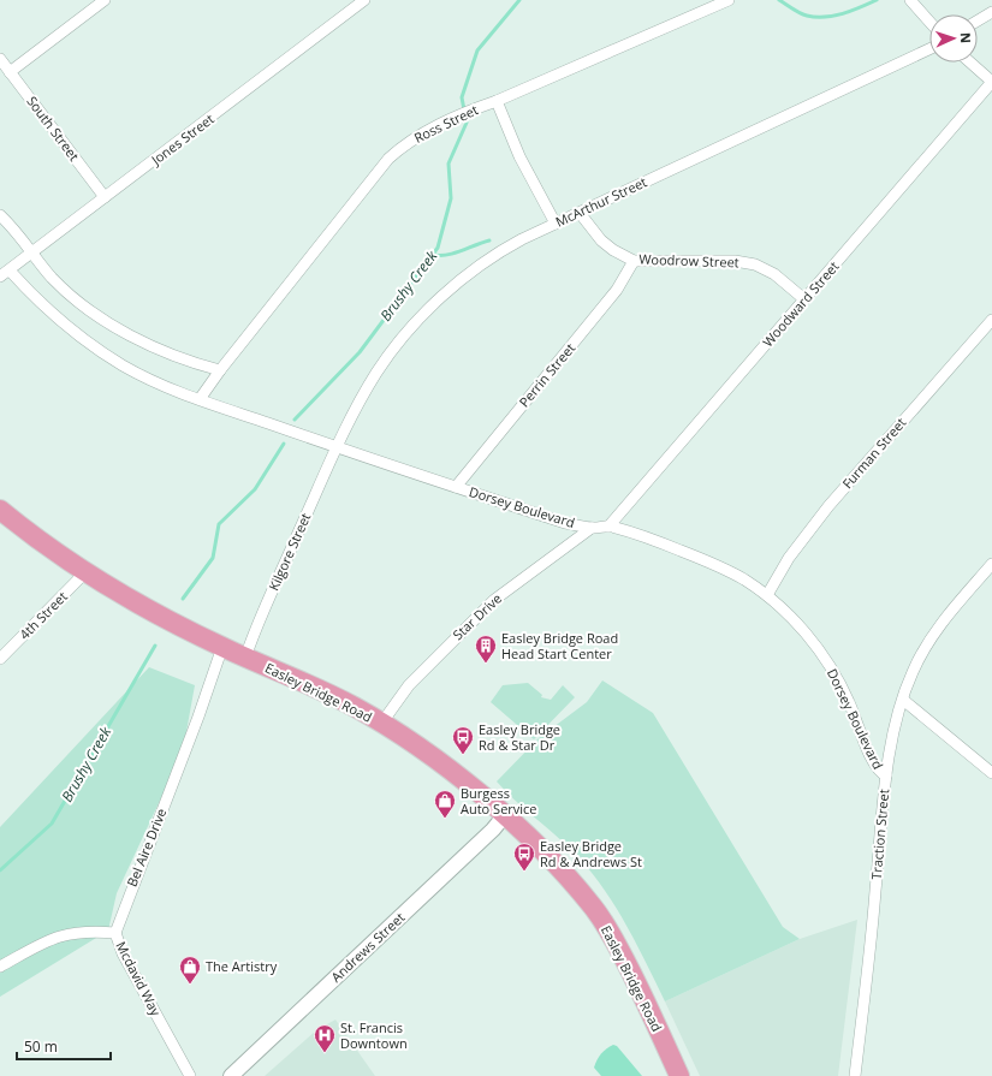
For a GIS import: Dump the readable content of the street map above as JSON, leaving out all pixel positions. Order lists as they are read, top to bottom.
{
  "streets": {
    "highway": ["Easley Bridge Road"],
    "street": [
      "Ross Street",
      "South Street",
      "Jones Street",
      "McArthur Street",
      "Woodrow Street",
      "Woodward Street",
      "Perrin Street",
      "Furman Street",
      "Dorsey Boulevard",
      "Kilgore Street",
      "4th Street",
      "Star Drive",
      "Traction Street",
      "Bel Aire Drive",
      "Andrews Street",
      "Mcdavid Way"
    ]
  },
  "crossings": [
    ["South Street", "Jones Street"],
    ["Jones Street", "Dorsey Boulevard"],
    ["McArthur Street", "Woodrow Street"],
    ["McArthur Street", "Dorsey Boulevard"],
    ["McArthur Street", "Kilgore Street"],
    ["Woodrow Street", "Woodward Street"],
    ["Woodrow Street", "Perrin Street"],
    ["Woodward Street", "Dorsey Boulevard"],
    ["Perrin Street", "Dorsey Boulevard"],
    ["Furman Street", "Dorsey Boulevard"],
    ["Dorsey Boulevard", "Kilgore Street"],
    ["Dorsey Boulevard", "Star Drive"],
    ["Dorsey Boulevard", "Traction Street"],
    ["Kilgore Street", "Easley Bridge Road"],
    ["4th Street", "Easley Bridge Road"],
    ["Star Drive", "Easley Bridge Road"],
    ["Easley Bridge Road", "Bel Aire Drive"],
    ["Easley Bridge Road", "Andrews Street"],
    ["Bel Aire Drive", "Mcdavid Way"]
  ],
  "water": ["Brushy Creek"],
  "places": {
    "building": ["Easley Bridge Road Head Start Center"],
    "bus stop": ["Easley Bridge Rd & Star Dr", "Easley Bridge Rd & Andrews St"],
    "shop": ["Burgess Auto Service", "The Artistry"],
    "hospital": ["St. Francis Downtown"]
  },
  "scale_bar": "50 m",
  "north": "right"
}
